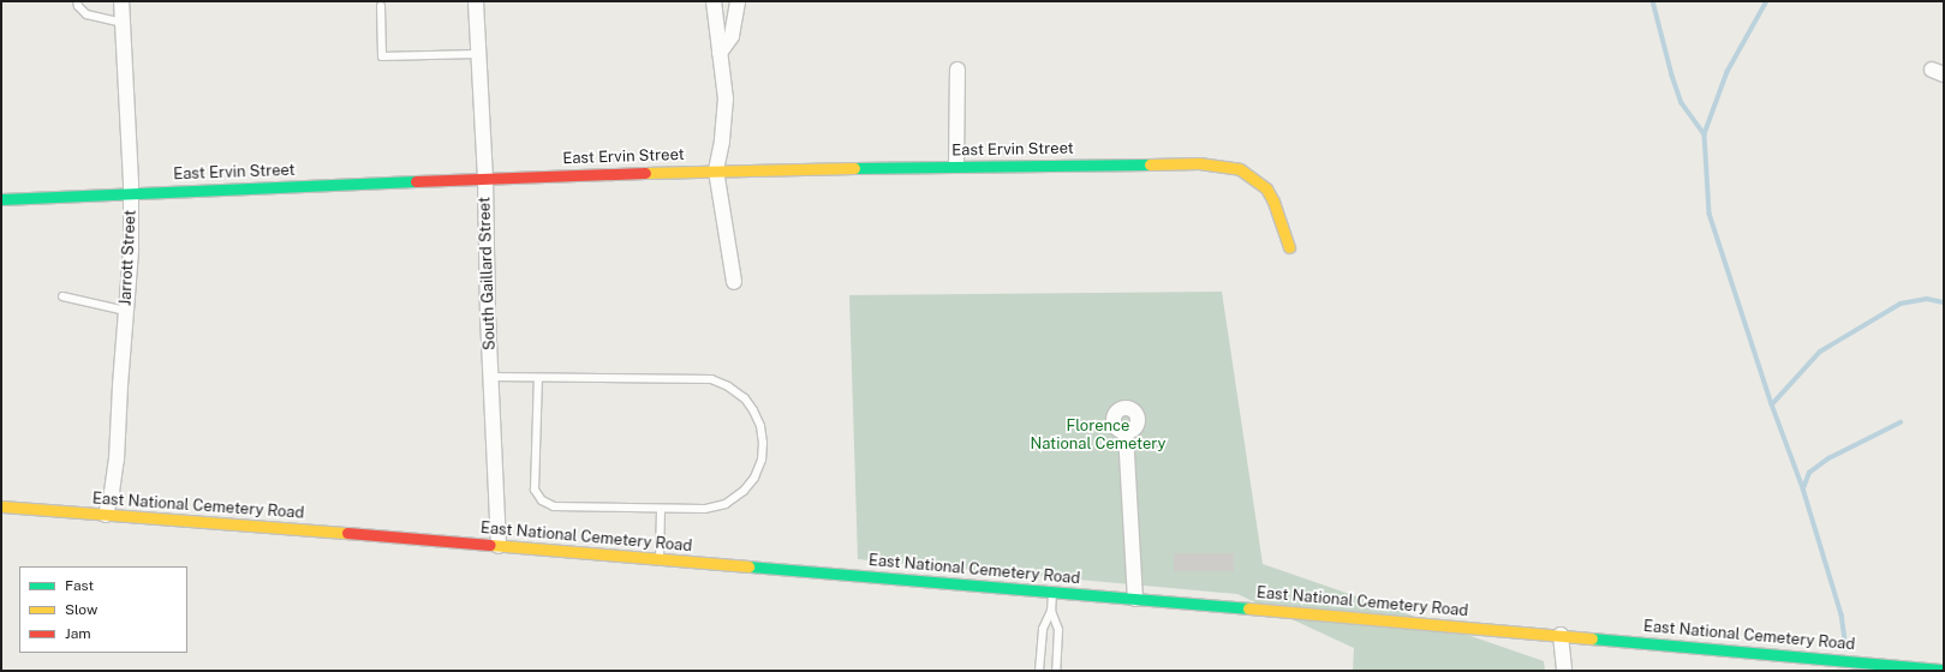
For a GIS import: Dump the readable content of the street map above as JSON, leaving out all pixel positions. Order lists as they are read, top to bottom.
{
  "streets": {
    "street": [
      "East Ervin Street",
      "Jarrott Street",
      "South Gaillard Street",
      "East National Cemetery Road"
    ]
  },
  "crossings": [
    ["East Ervin Street", "Jarrott Street"],
    ["East Ervin Street", "South Gaillard Street"],
    ["Jarrott Street", "East National Cemetery Road"],
    ["South Gaillard Street", "East National Cemetery Road"]
  ],
  "parks": ["Florence National Cemetery"],
  "legend": ["Fast", "Slow", "Jam"]
}
